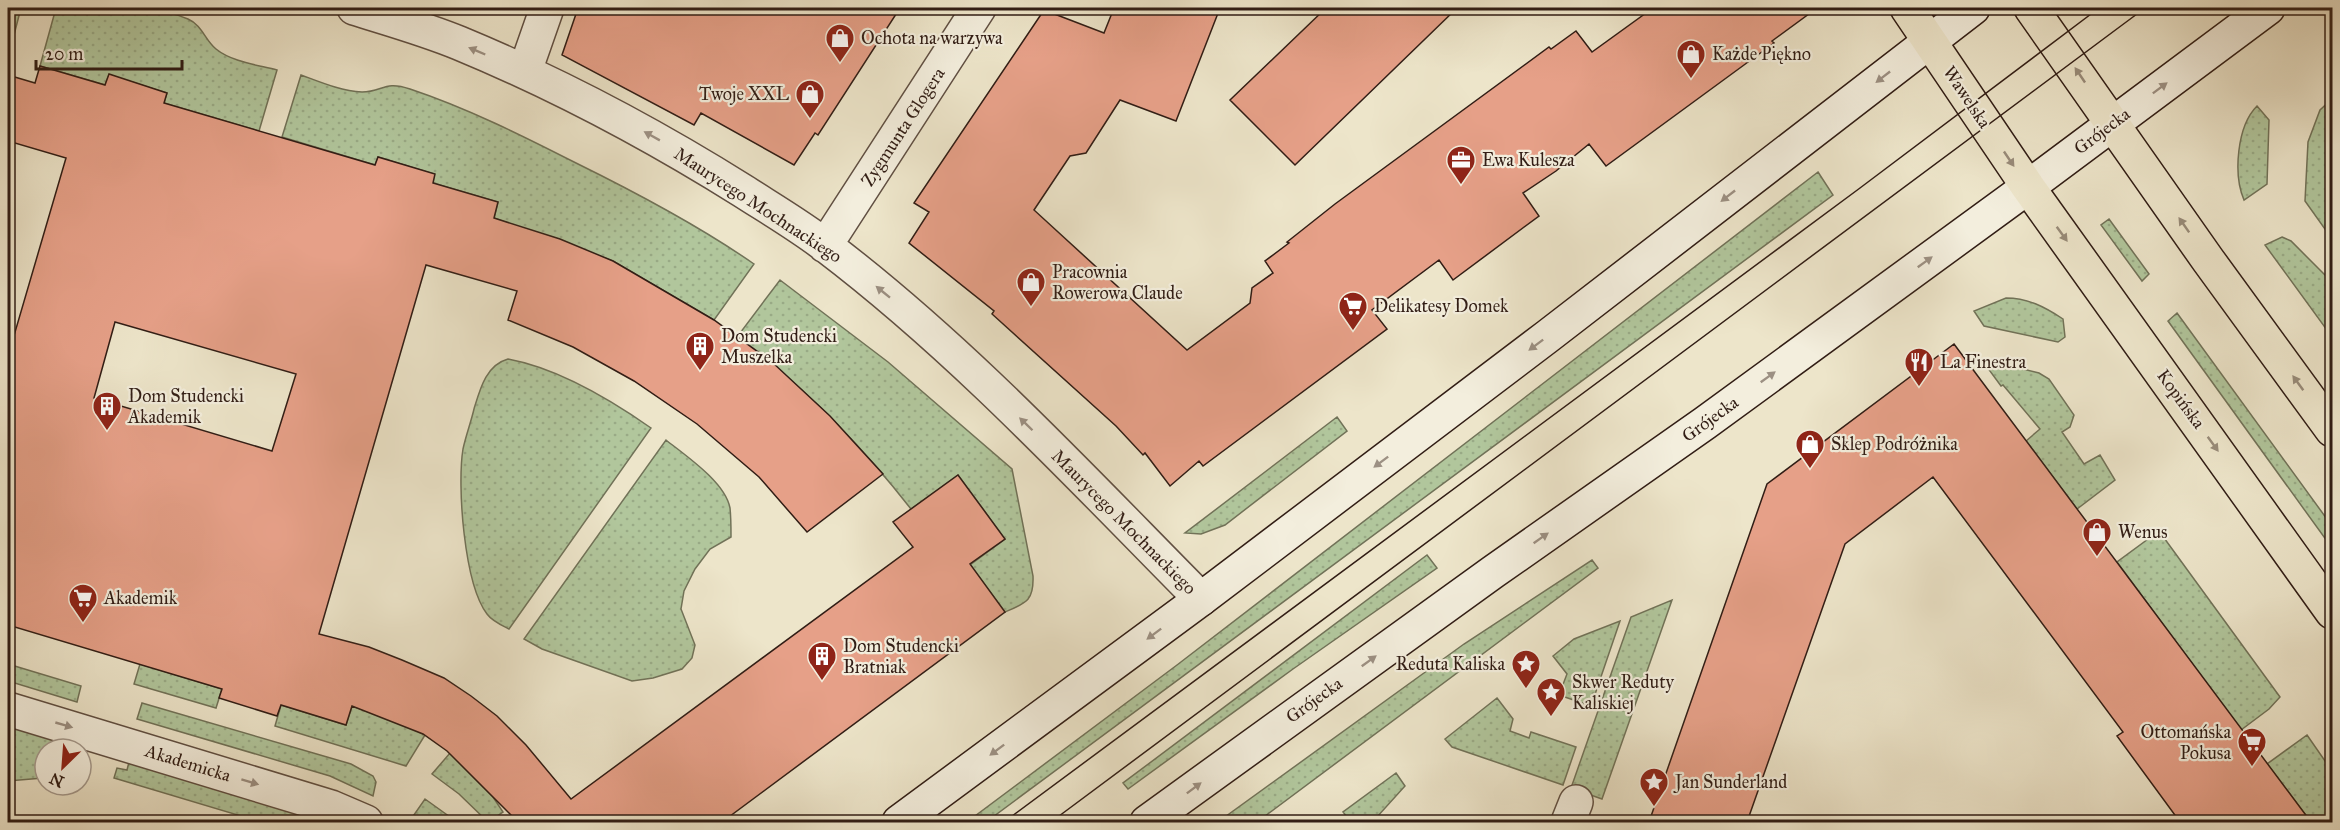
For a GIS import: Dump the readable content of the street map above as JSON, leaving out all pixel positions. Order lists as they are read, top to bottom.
{
  "streets": {
    "main road": [
      "Wawelska",
      "Zygmunta Glogera",
      "Grójecka",
      "Maurycego Mochnackiego",
      "Kopińska",
      "Akademicka"
    ]
  },
  "crossings": [
    ["Wawelska", "Grójecka"],
    ["Wawelska", "Kopińska"],
    ["Zygmunta Glogera", "Maurycego Mochnackiego"],
    ["Grójecka", "Kopińska"]
  ],
  "one_way": ["Maurycego Mochnackiego", "Akademicka"],
  "places": {
    "shop": [
      "Ochota na warzywa",
      "Każde Piękno",
      "Twoje XXL",
      "Pracownia Rowerowa Claude",
      "Sklep Podróżnika",
      "Wenus"
    ],
    "office": ["Ewa Kulesza"],
    "supermarket": ["Delikatesy Domek", "Akademik", "Ottomańska Pokusa"],
    "building": ["Dom Studencki Muszelka", "Dom Studencki Akademik", "Dom Studencki Bratniak"],
    "restaurant": ["La Finestra"],
    "place": ["Reduta Kaliska", "Skwer Reduty Kaliskiej", "Jan Sunderland"]
  },
  "scale_bar": "20 m",
  "north": "bottom left"
}
